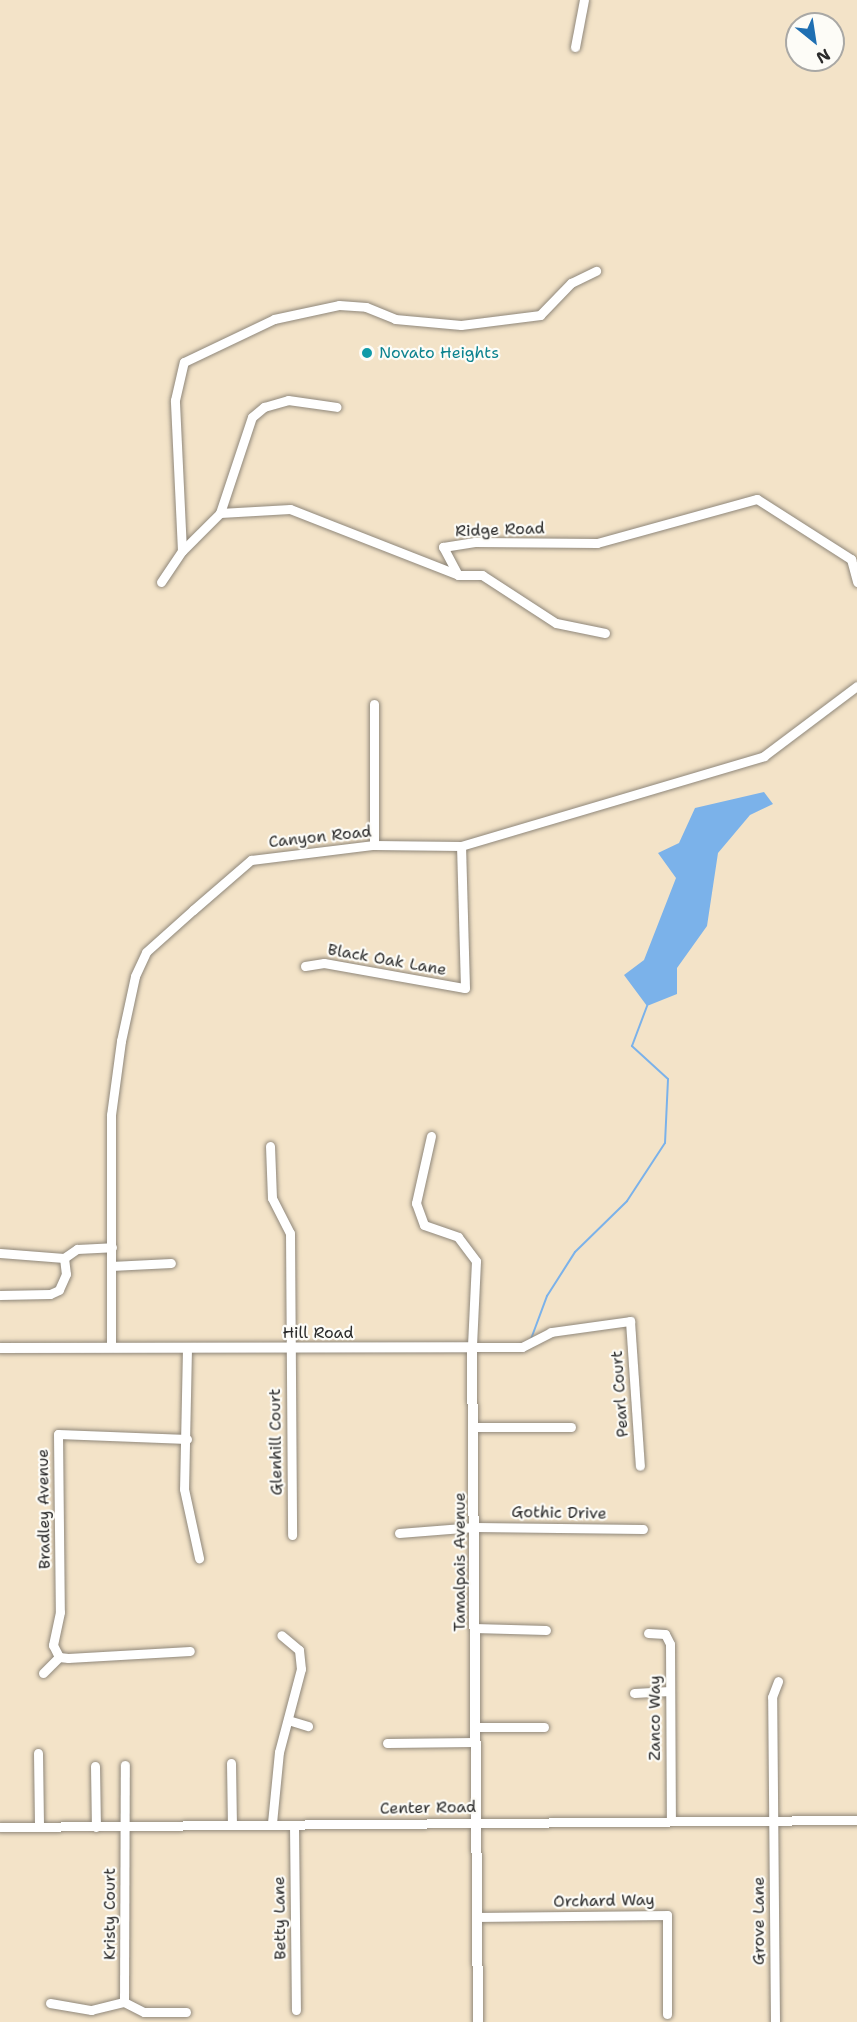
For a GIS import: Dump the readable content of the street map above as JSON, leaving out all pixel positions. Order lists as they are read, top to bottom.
{
  "streets": {
    "street": [
      "Ridge Road",
      "Canyon Road",
      "Black Oak Lane",
      "Hill Road",
      "Pearl Court",
      "Glenhill Court",
      "Bradley Avenue",
      "Gothic Drive",
      "Tamalpais Avenue",
      "Zanco Way",
      "Center Road",
      "Orchard Way",
      "Kristy Court",
      "Betty Lane",
      "Grove Lane"
    ]
  },
  "crossings": [
    ["Canyon Road", "Black Oak Lane"],
    ["Canyon Road", "Hill Road"],
    ["Hill Road", "Pearl Court"],
    ["Hill Road", "Glenhill Court"],
    ["Hill Road", "Tamalpais Avenue"],
    ["Gothic Drive", "Tamalpais Avenue"],
    ["Tamalpais Avenue", "Center Road"],
    ["Tamalpais Avenue", "Orchard Way"],
    ["Zanco Way", "Center Road"],
    ["Center Road", "Kristy Court"],
    ["Center Road", "Betty Lane"],
    ["Center Road", "Grove Lane"]
  ],
  "places": ["Novato Heights"],
  "north": "bottom right"
}
